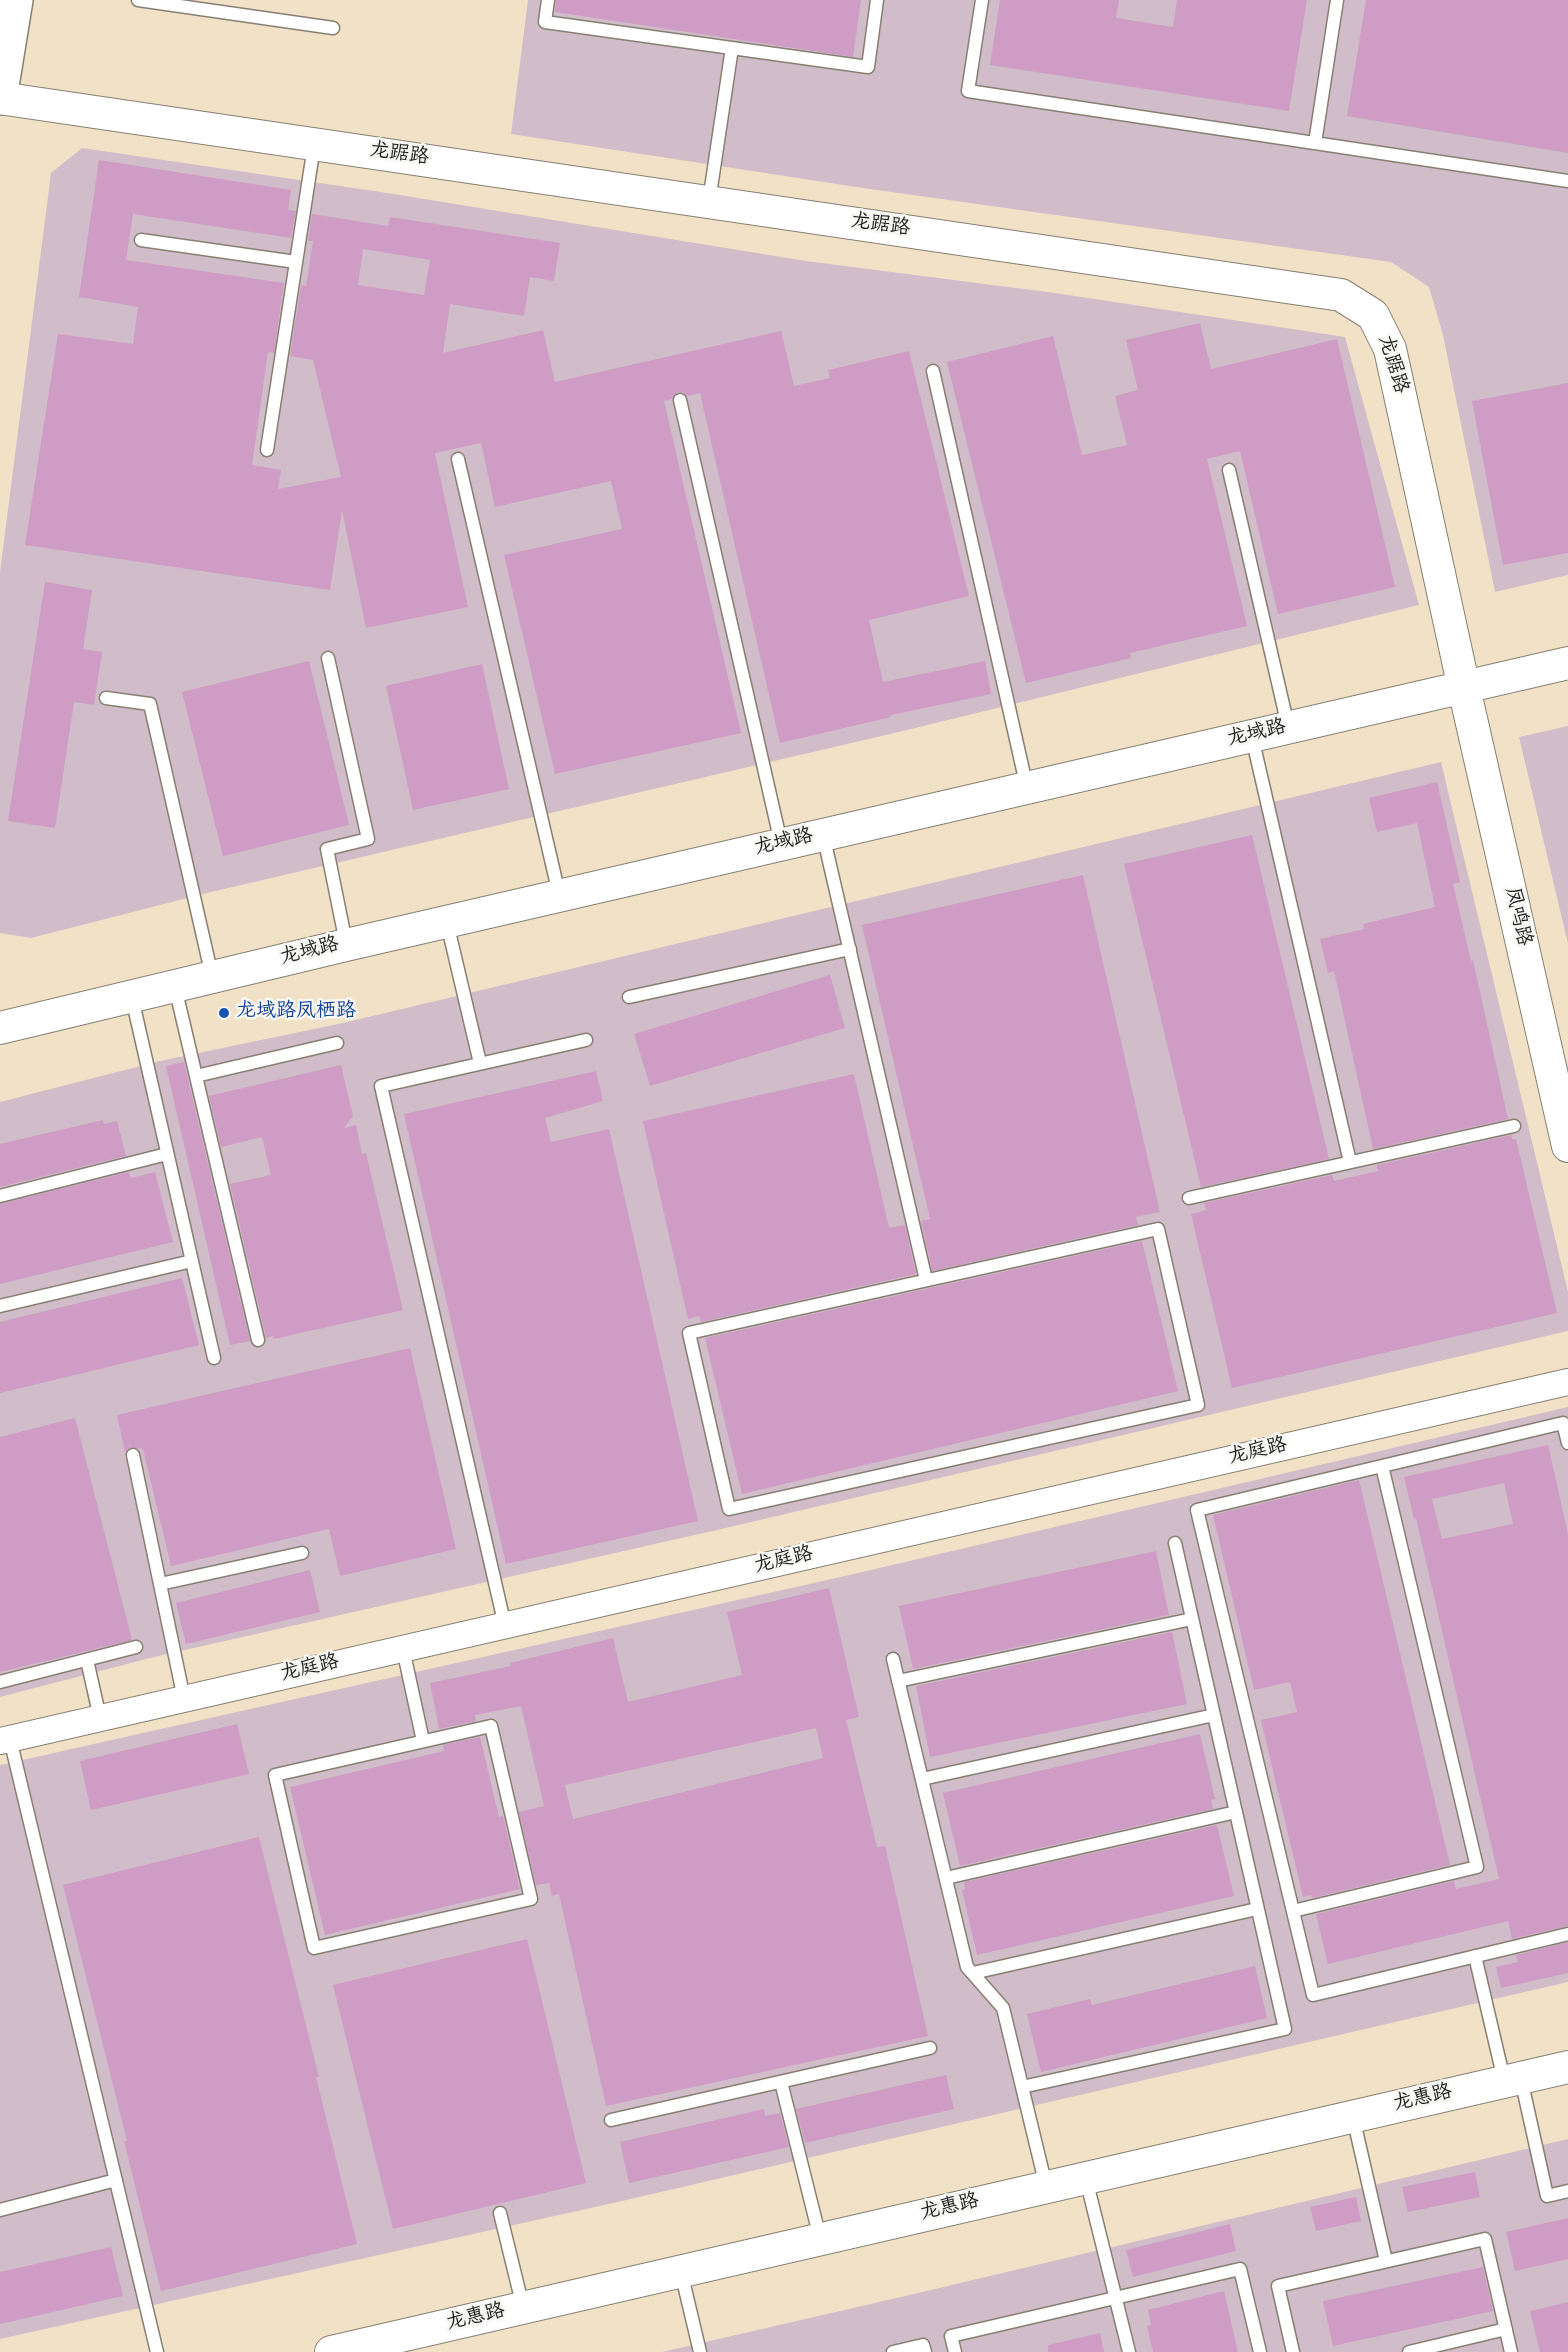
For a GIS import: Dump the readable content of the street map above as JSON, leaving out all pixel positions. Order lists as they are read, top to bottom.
{
  "streets": {
    "street": [
      "龙踞路",
      "龙域路",
      "凤鸣路",
      "龙庭路",
      "龙惠路"
    ]
  },
  "crossings": [
    ["龙踞路", "龙域路"],
    ["龙踞路", "凤鸣路"],
    ["龙域路", "凤鸣路"]
  ],
  "places": ["龙域路凤栖路"]
}
